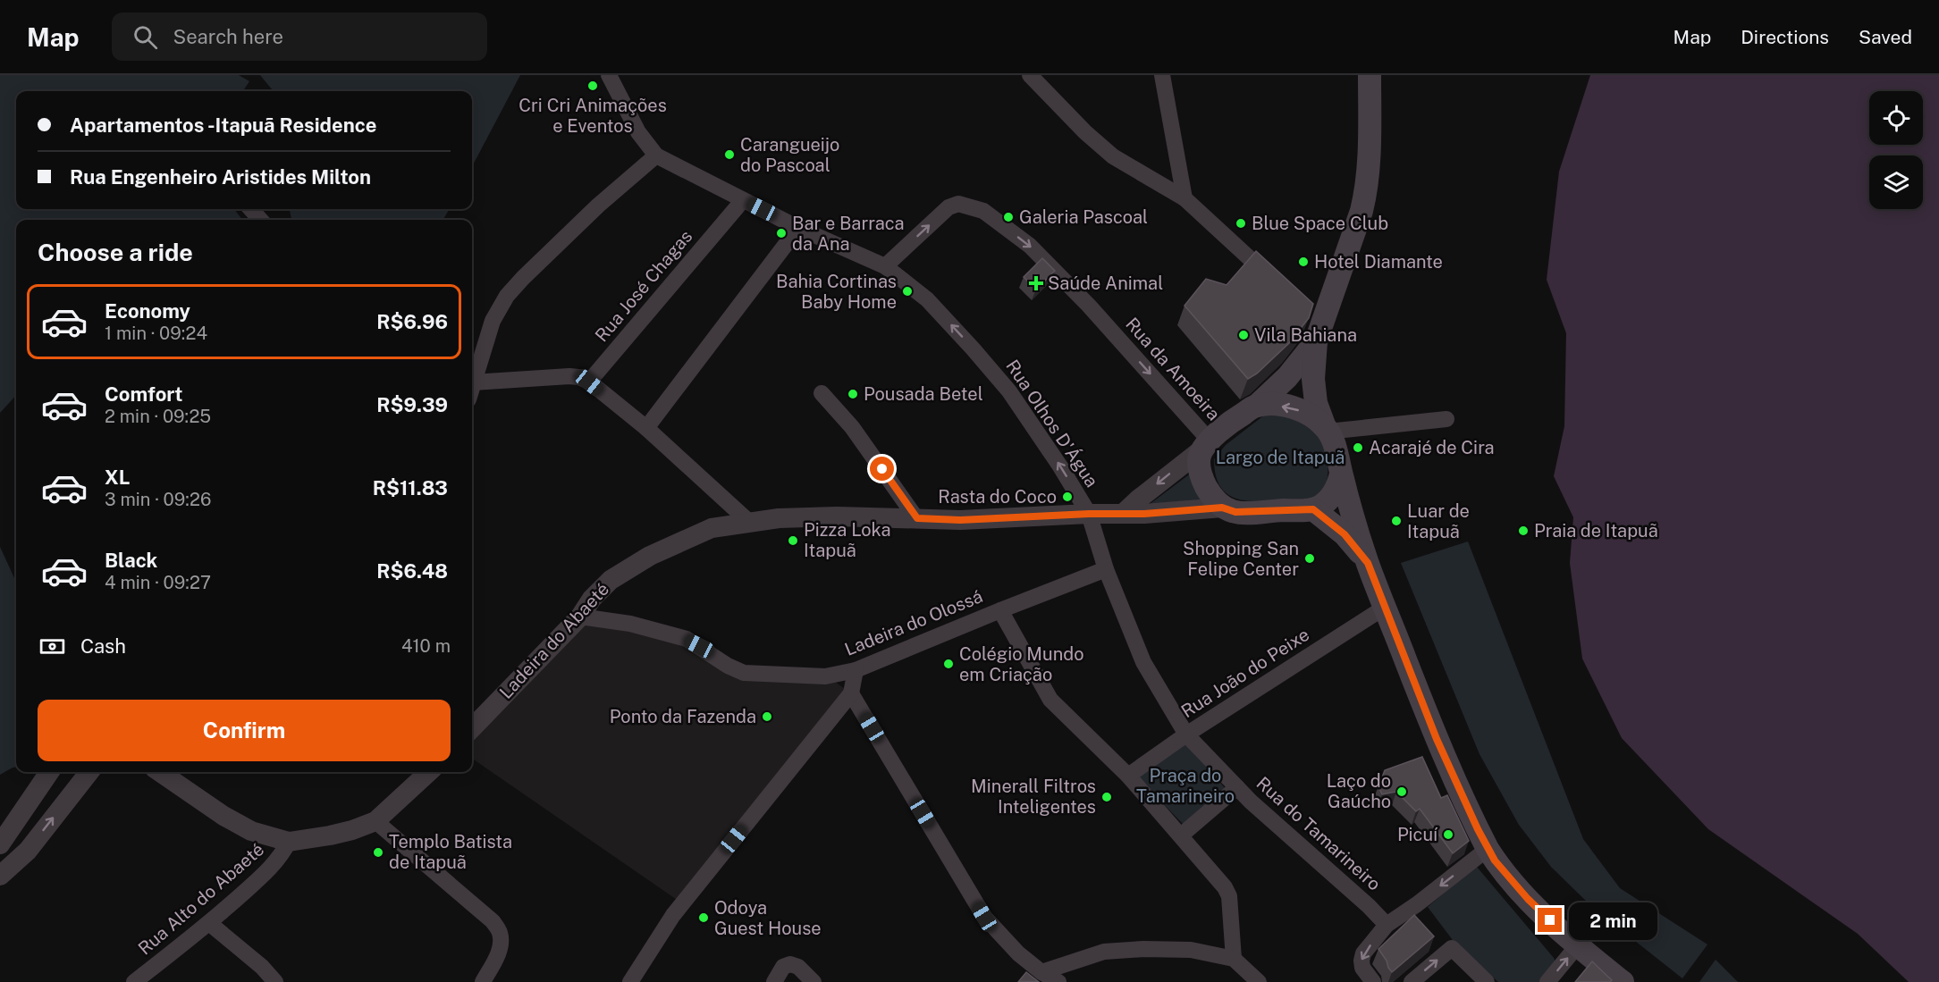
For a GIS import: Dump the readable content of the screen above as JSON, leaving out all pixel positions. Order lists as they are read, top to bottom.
{
  "streets": {
    "street": [
      "Rua José Chagas",
      "Rua da Amoeira",
      "Rua Olhos D'Água",
      "Ladeira do Olossá",
      "Ladeira do Abaeté",
      "Rua João do Peixe",
      "Rua do Tamarineiro",
      "Rua Alto do Abaeté"
    ]
  },
  "crossings": [
    ["Rua José Chagas", "Rua Olhos D'Água"],
    ["Rua da Amoeira", "Rua Olhos D'Água"],
    ["Rua da Amoeira", "Ladeira do Abaeté"],
    ["Rua Olhos D'Água", "Ladeira do Abaeté"],
    ["Rua Olhos D'Água", "Rua do Tamarineiro"],
    ["Ladeira do Olossá", "Ladeira do Abaeté"],
    ["Ladeira do Olossá", "Rua do Tamarineiro"],
    ["Ladeira do Abaeté", "Rua do Tamarineiro"],
    ["Rua João do Peixe", "Rua do Tamarineiro"]
  ],
  "one_way": ["Rua Olhos D'Água"],
  "parks": ["Largo de Itapuã", "Praça do Tamarineiro"],
  "places": {
    "other": [
      "Cri Cri Animações e Eventos",
      "Carangueijo do Pascoal",
      "Galeria Pascoal",
      "Blue Space Club",
      "Bar e Barraca da Ana",
      "Hotel Diamante",
      "Bahia Cortinas Baby Home",
      "Vila Bahiana",
      "Pousada Betel",
      "Acarajé de Cira",
      "Rasta do Coco",
      "Luar de Itapuã",
      "Praia de Itapuã",
      "Pizza Loka Itapuã",
      "Shopping San Felipe Center",
      "Colégio Mundo em Criação",
      "Ponto da Fazenda",
      "Laço do Gaúcho",
      "Minerall Filtros Inteligentes",
      "Picuí",
      "Templo Batista de Itapuã",
      "Odoya Guest House"
    ],
    "health": ["Saúde Animal"]
  },
  "page": {
    "header": "Map",
    "search": "Search here",
    "nav": ["Map", "Directions", "Saved"],
    "banner": ["Apartamentos -Itapuã Residence", "Rua Engenheiro Aristides Milton"],
    "heading": "Choose a ride",
    "list": [
      {
        "name": "Economy",
        "note": "1 min · 09:24",
        "value": "R$6.96"
      },
      {
        "name": "Comfort",
        "note": "2 min · 09:25",
        "value": "R$9.39"
      },
      {
        "name": "XL",
        "note": "3 min · 09:26",
        "value": "R$11.83"
      },
      {
        "name": "Black",
        "note": "4 min · 09:27",
        "value": "R$6.48"
      }
    ],
    "pay": ["Cash", "410 m"],
    "buttons": "Confirm",
    "bubble": "2 min"
  }
}
